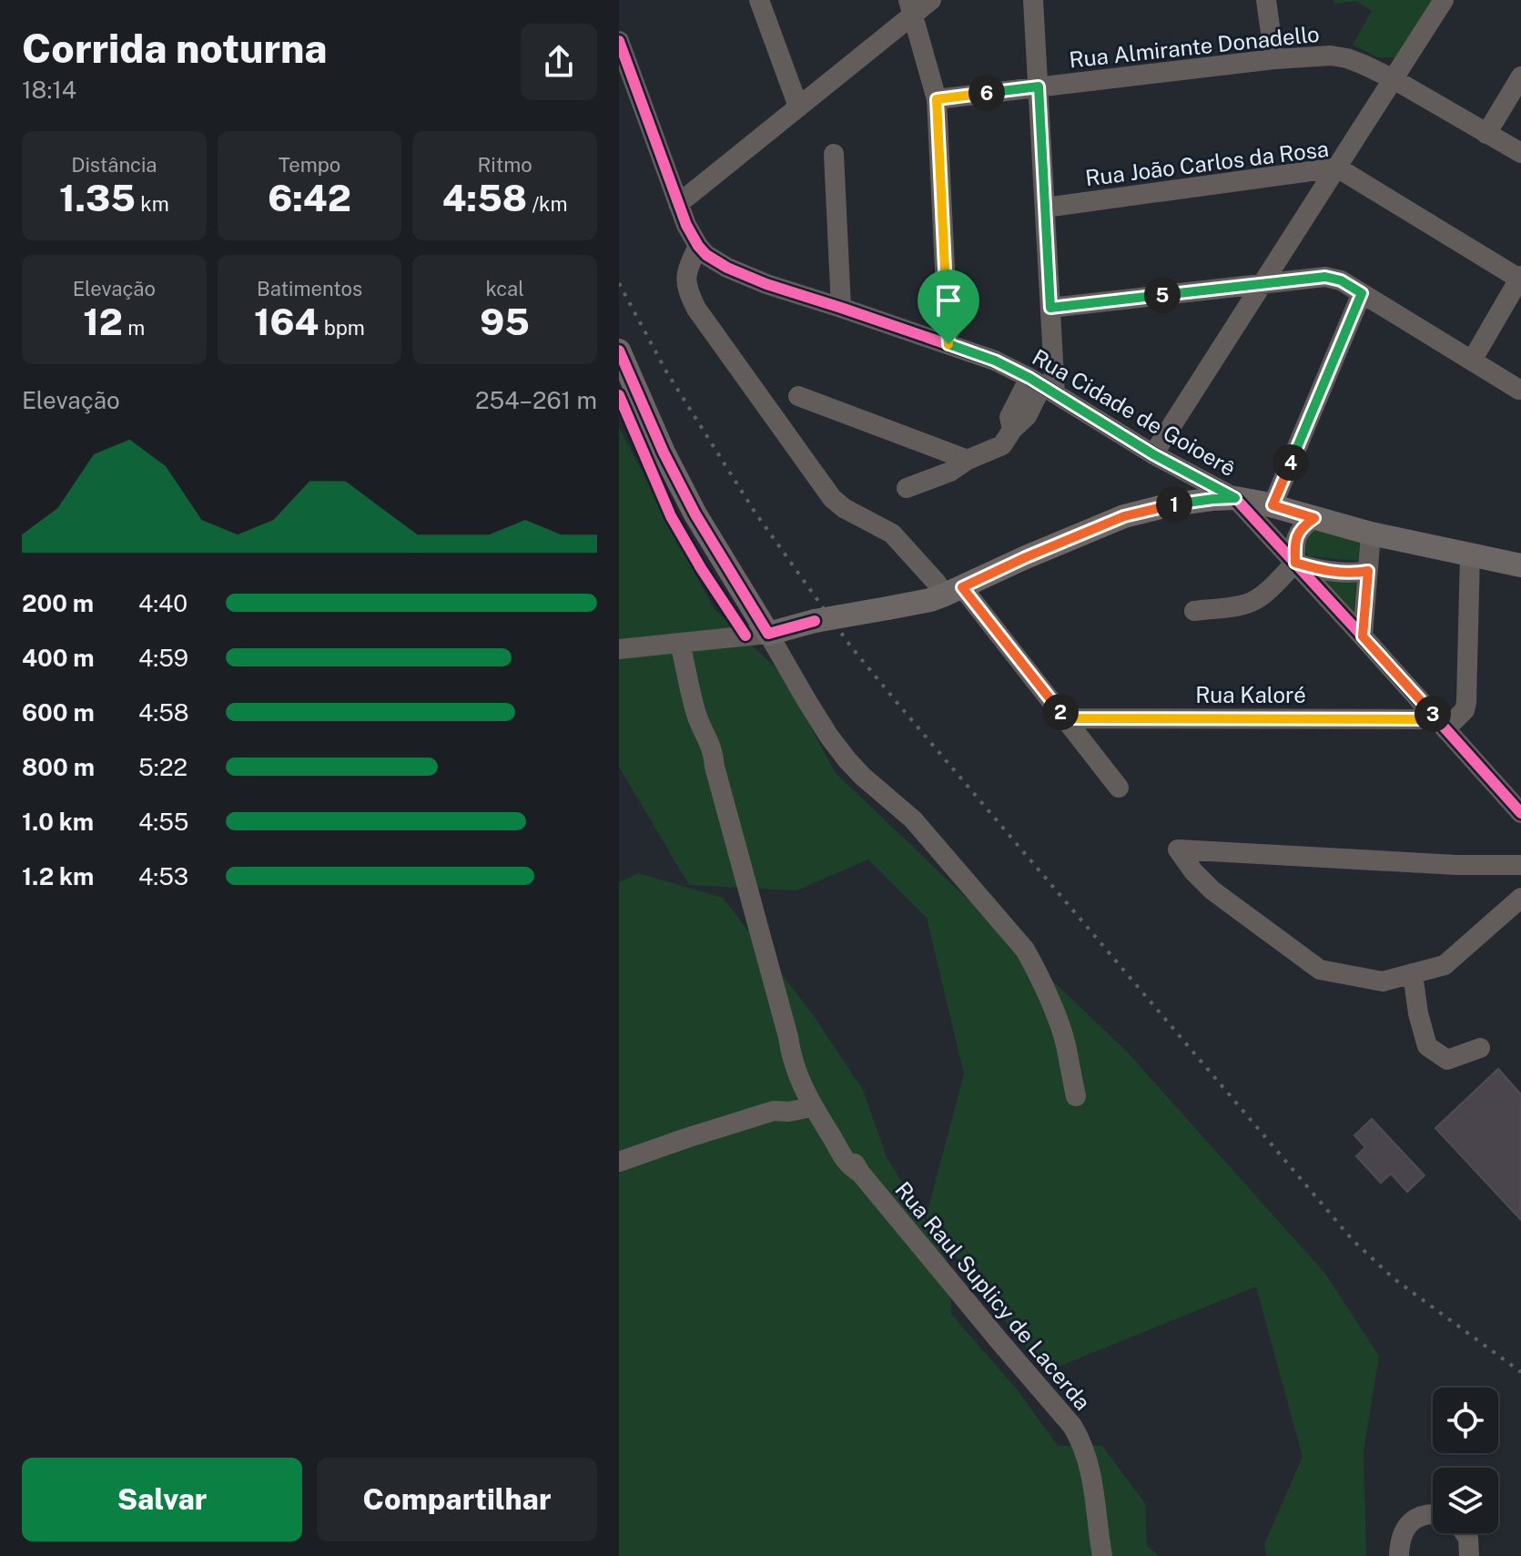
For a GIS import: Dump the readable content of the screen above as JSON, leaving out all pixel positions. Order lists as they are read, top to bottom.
{
  "streets": {
    "street": [
      "Rua Almirante Donadello",
      "Rua João Carlos da Rosa",
      "Rua Cidade de Goioerê",
      "Rua Kaloré",
      "Rua Raul Suplicy de Lacerda"
    ]
  },
  "crossings": [
    ["Rua Cidade de Goioerê", "Rua Kaloré"]
  ],
  "page": {
    "heading": ["Corrida noturna", "18:14"],
    "pins": [
      "6",
      "5",
      "4",
      "1",
      "2",
      "3"
    ],
    "stats": [
      ["Distância", "1.35 km"],
      ["Tempo", "6:42"],
      ["Ritmo", "4:58 /km"],
      ["Elevação", "12 m"],
      ["Batimentos", "164 bpm"],
      ["kcal", "95"]
    ],
    "chart": ["Elevação", "254–261 m"],
    "list": [
      {
        "name": "200 m",
        "note": "4:40"
      },
      {
        "name": "400 m",
        "note": "4:59"
      },
      {
        "name": "600 m",
        "note": "4:58"
      },
      {
        "name": "800 m",
        "note": "5:22"
      },
      {
        "name": "1.0 km",
        "note": "4:55"
      },
      {
        "name": "1.2 km",
        "note": "4:53"
      }
    ],
    "buttons": ["Salvar", "Compartilhar"]
  }
}
